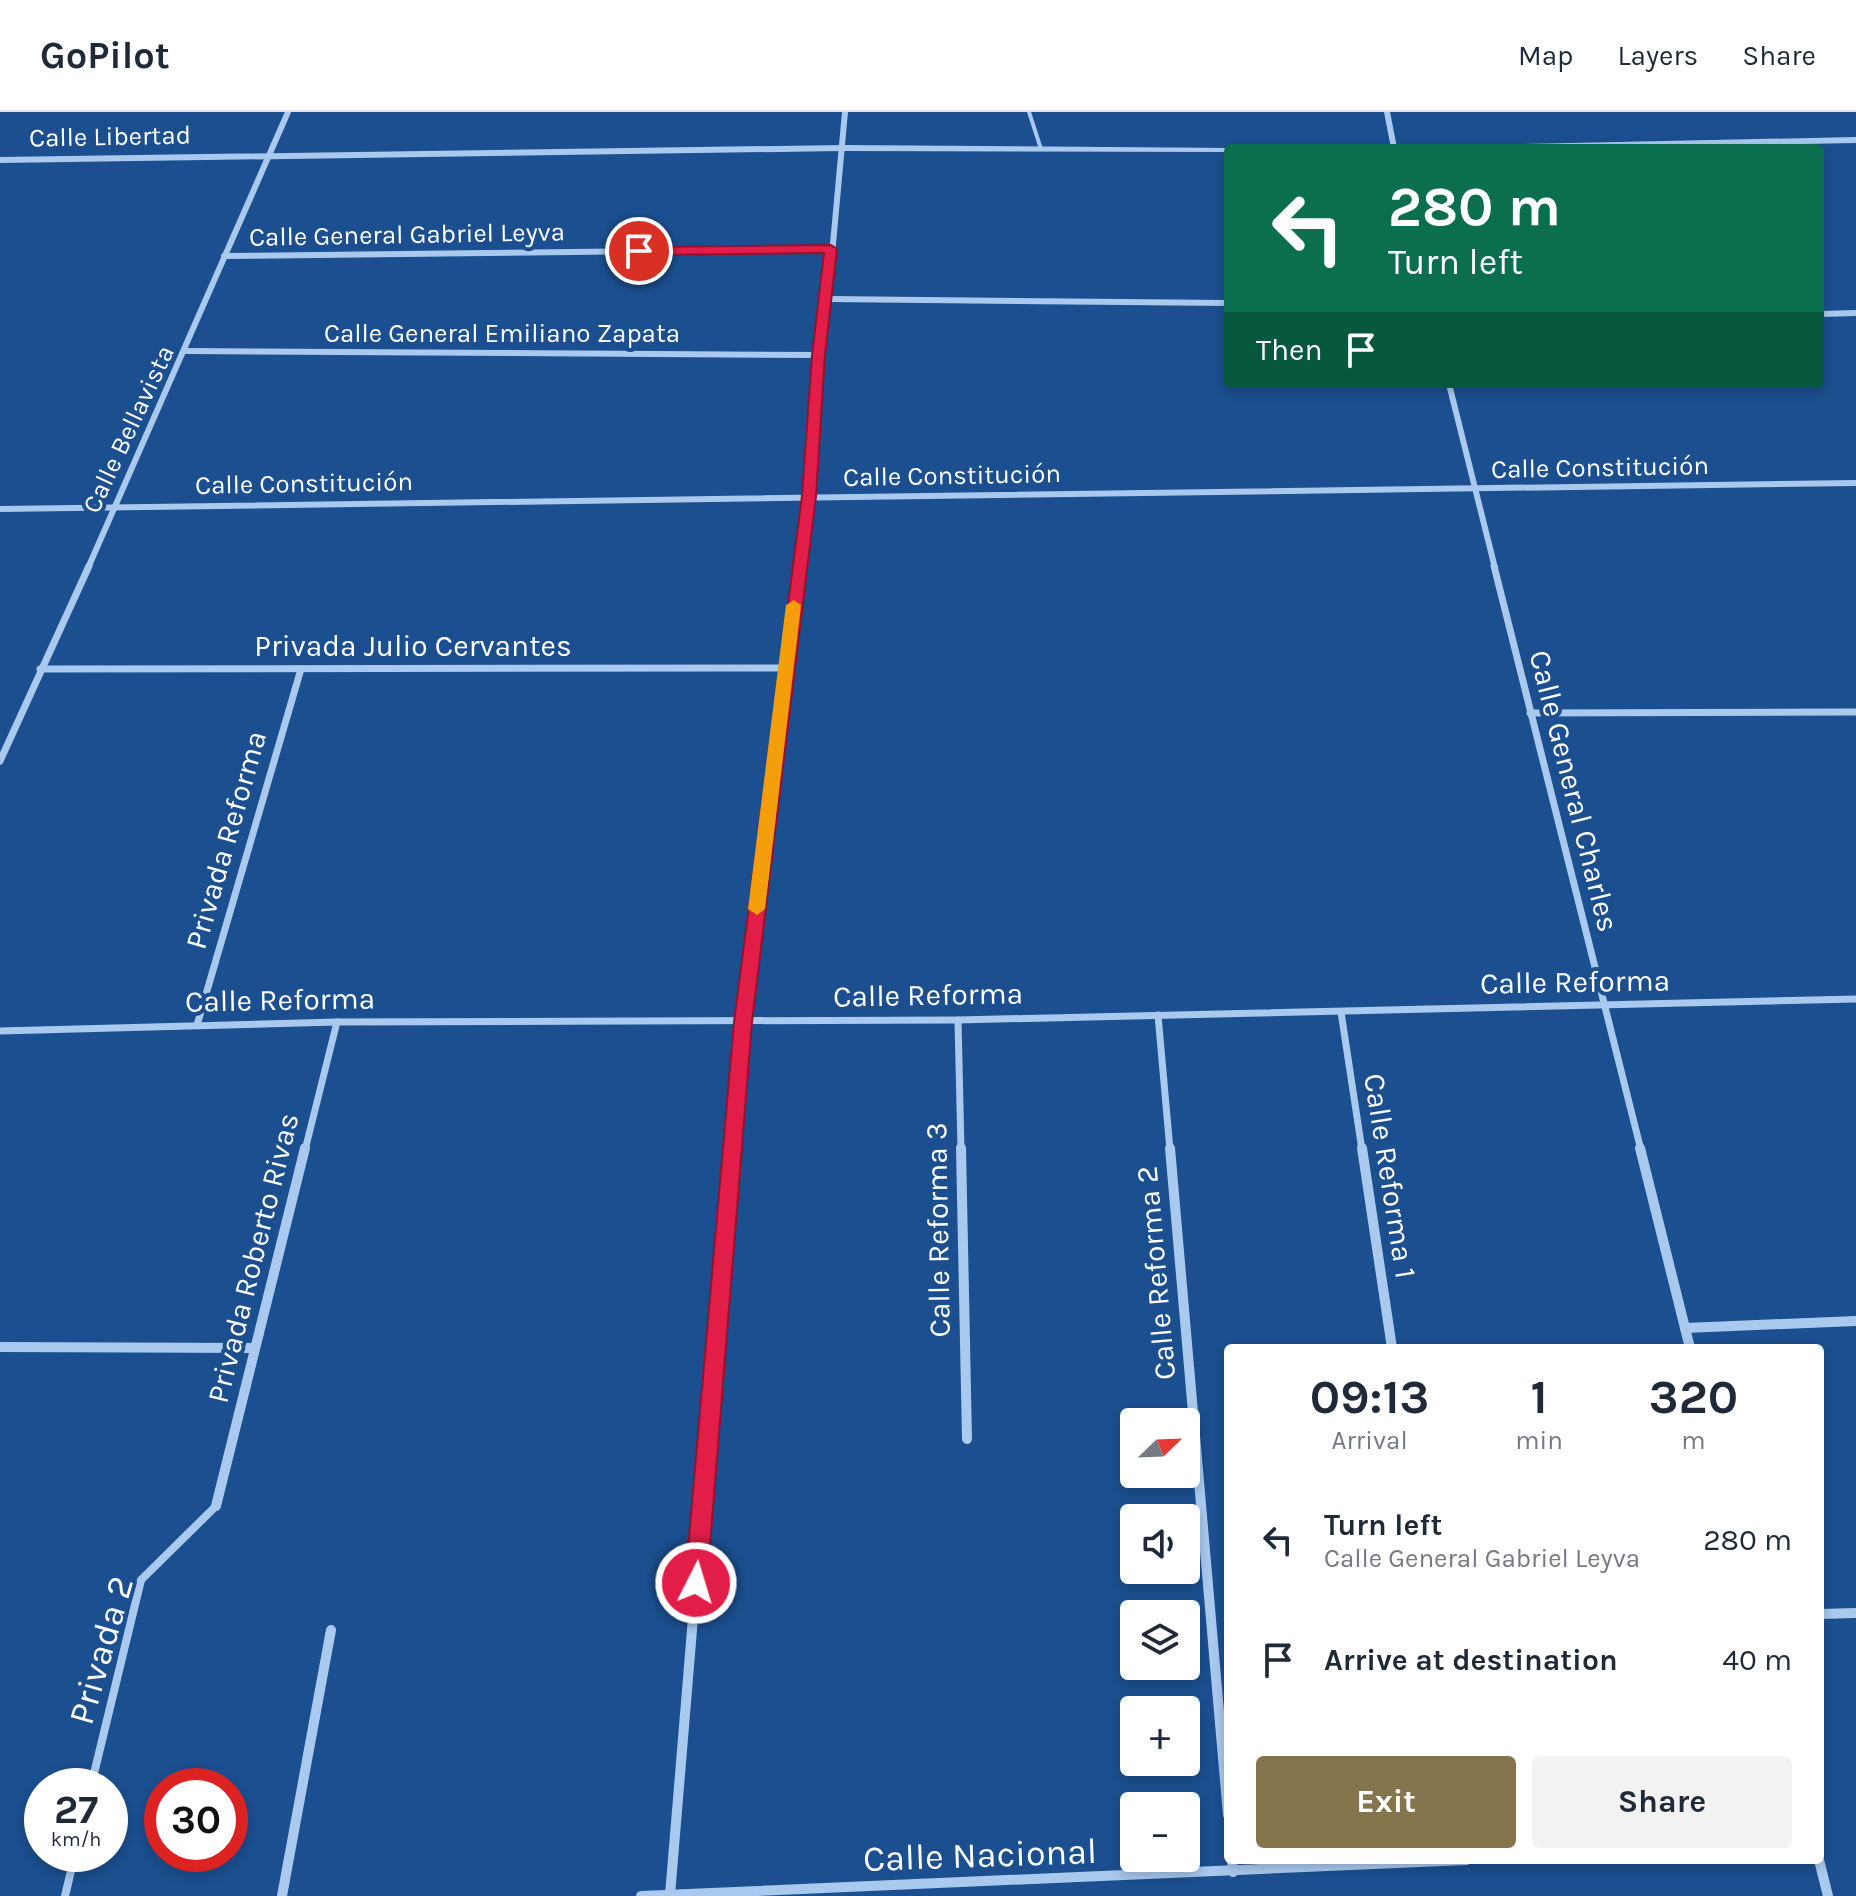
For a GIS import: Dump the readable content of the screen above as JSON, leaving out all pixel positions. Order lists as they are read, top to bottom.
{
  "streets": {
    "street": [
      "Calle Libertad",
      "Calle General Gabriel Leyva",
      "Calle General Emiliano Zapata",
      "Calle Bellavista",
      "Calle Constitución",
      "Privada Julio Cervantes",
      "Calle General Charles",
      "Privada Reforma",
      "Calle Reforma",
      "Calle Reforma 1",
      "Calle Reforma 3",
      "Privada Roberto Rivas",
      "Calle Reforma 2",
      "Privada 2",
      "Calle Nacional"
    ]
  },
  "crossings": [
    ["Calle Libertad", "Calle Bellavista"],
    ["Calle General Gabriel Leyva", "Calle Bellavista"],
    ["Calle General Emiliano Zapata", "Calle Bellavista"],
    ["Calle Bellavista", "Calle Constitución"],
    ["Calle Bellavista", "Privada Julio Cervantes"],
    ["Calle Constitución", "Calle General Charles"],
    ["Privada Julio Cervantes", "Privada Reforma"],
    ["Calle General Charles", "Calle Reforma"],
    ["Privada Reforma", "Calle Reforma"],
    ["Calle Reforma", "Calle Reforma 1"],
    ["Calle Reforma", "Calle Reforma 3"],
    ["Calle Reforma", "Privada Roberto Rivas"],
    ["Calle Reforma", "Calle Reforma 2"],
    ["Privada Roberto Rivas", "Privada 2"]
  ],
  "north": "top right",
  "page": {
    "header": "GoPilot",
    "nav": ["Map", "Layers", "Share"],
    "turn": ["280 m", "Turn left"],
    "then": "Then",
    "eta": [
      "09:13",
      "Arrival",
      "1",
      "min",
      "320",
      "m"
    ],
    "map_buttons": ["+", "−"],
    "list": [
      {
        "name": "Turn left",
        "note": "Calle General Gabriel Leyva",
        "value": "280 m"
      },
      {
        "name": "Arrive at destination",
        "value": "40 m"
      }
    ],
    "buttons": ["Exit", "Share"],
    "speed": "27 km/h",
    "limit": "30"
  }
}
